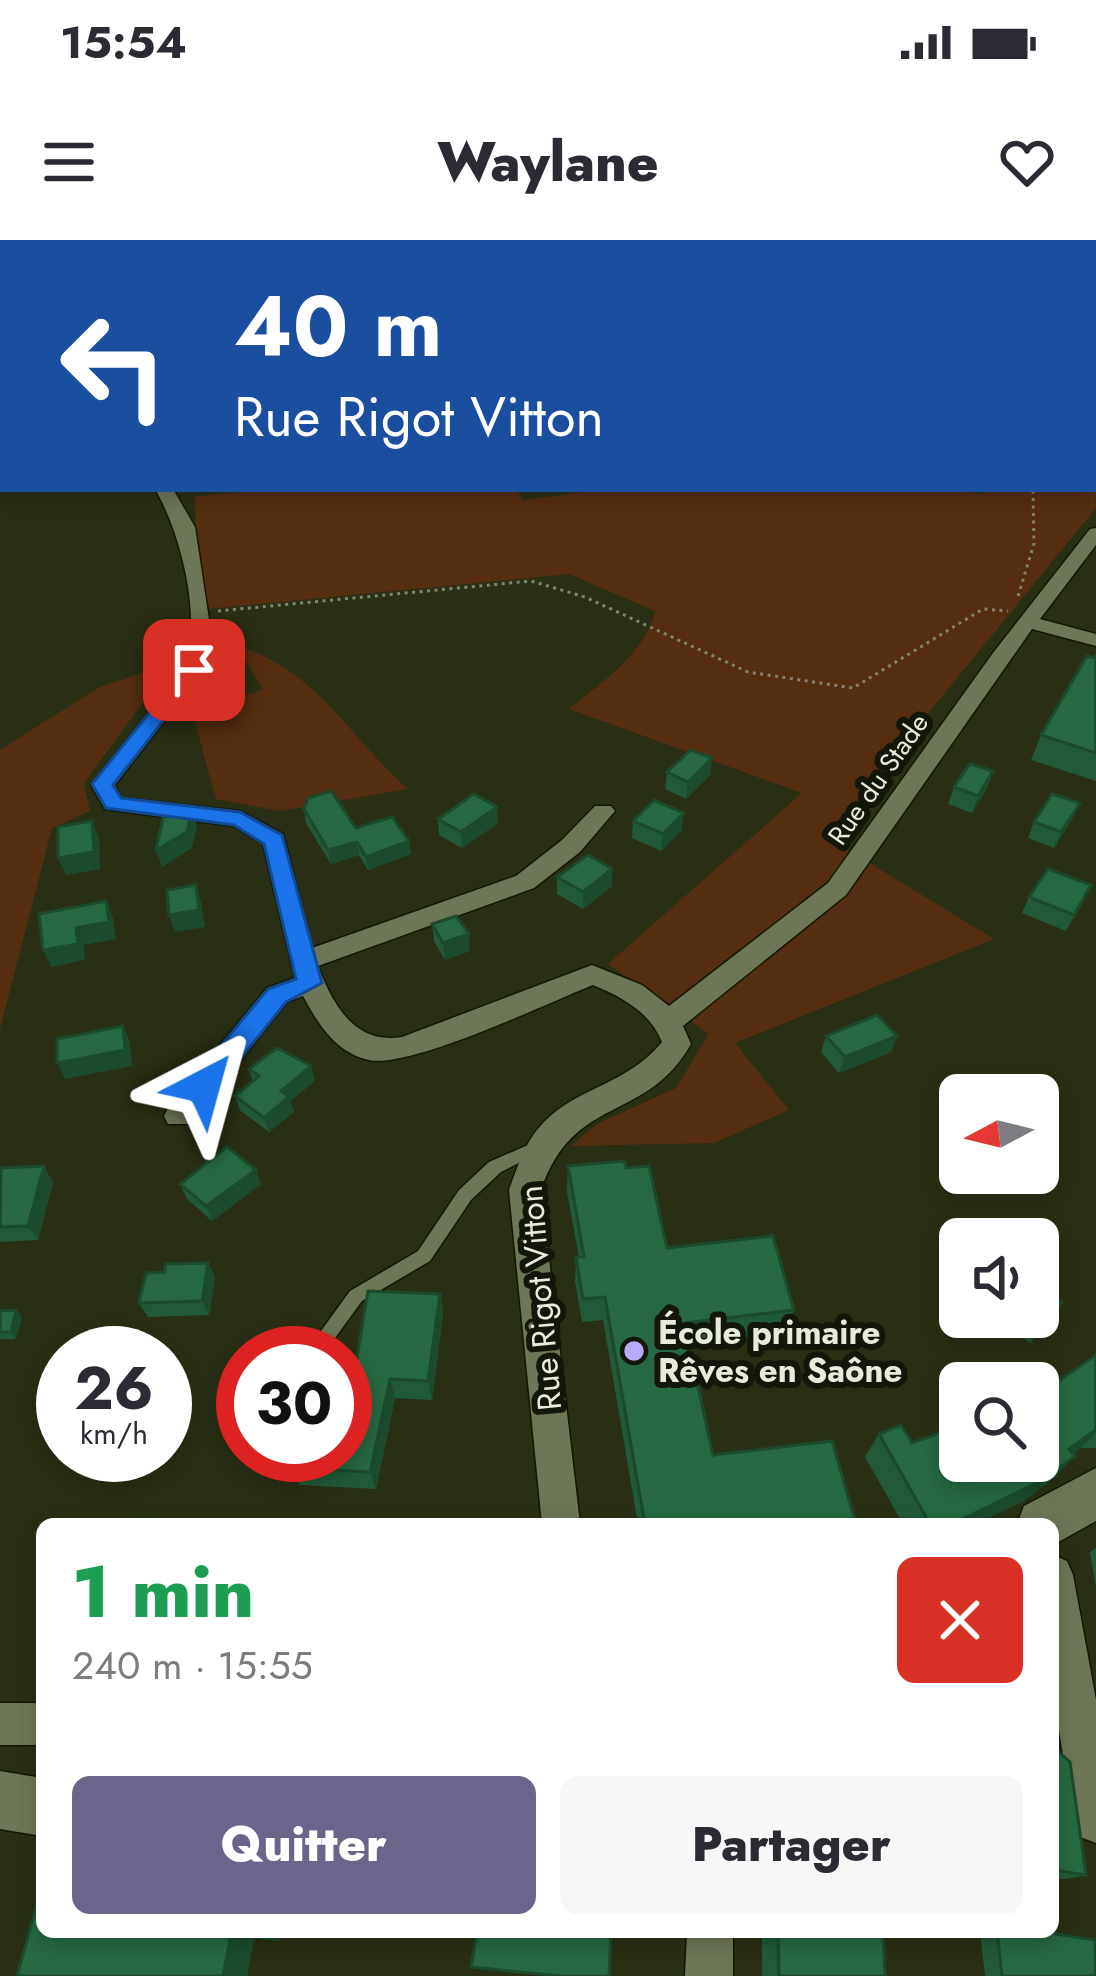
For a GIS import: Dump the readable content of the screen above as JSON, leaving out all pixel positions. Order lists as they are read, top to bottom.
{
  "streets": {
    "street": ["Rue du Stade", "Rue Rigot Vitton"]
  },
  "crossings": [
    ["Rue du Stade", "Rue Rigot Vitton"]
  ],
  "places": ["École primaire Rêves en Saône"],
  "north": "left",
  "page": {
    "status": "15:54",
    "header": "Waylane",
    "turn": ["40 m", "Rue Rigot Vitton"],
    "speed": "26 km/h",
    "limit": "30",
    "heading": ["1 min", "240 m · 15:55"],
    "buttons": ["Quitter", "Partager"]
  }
}
